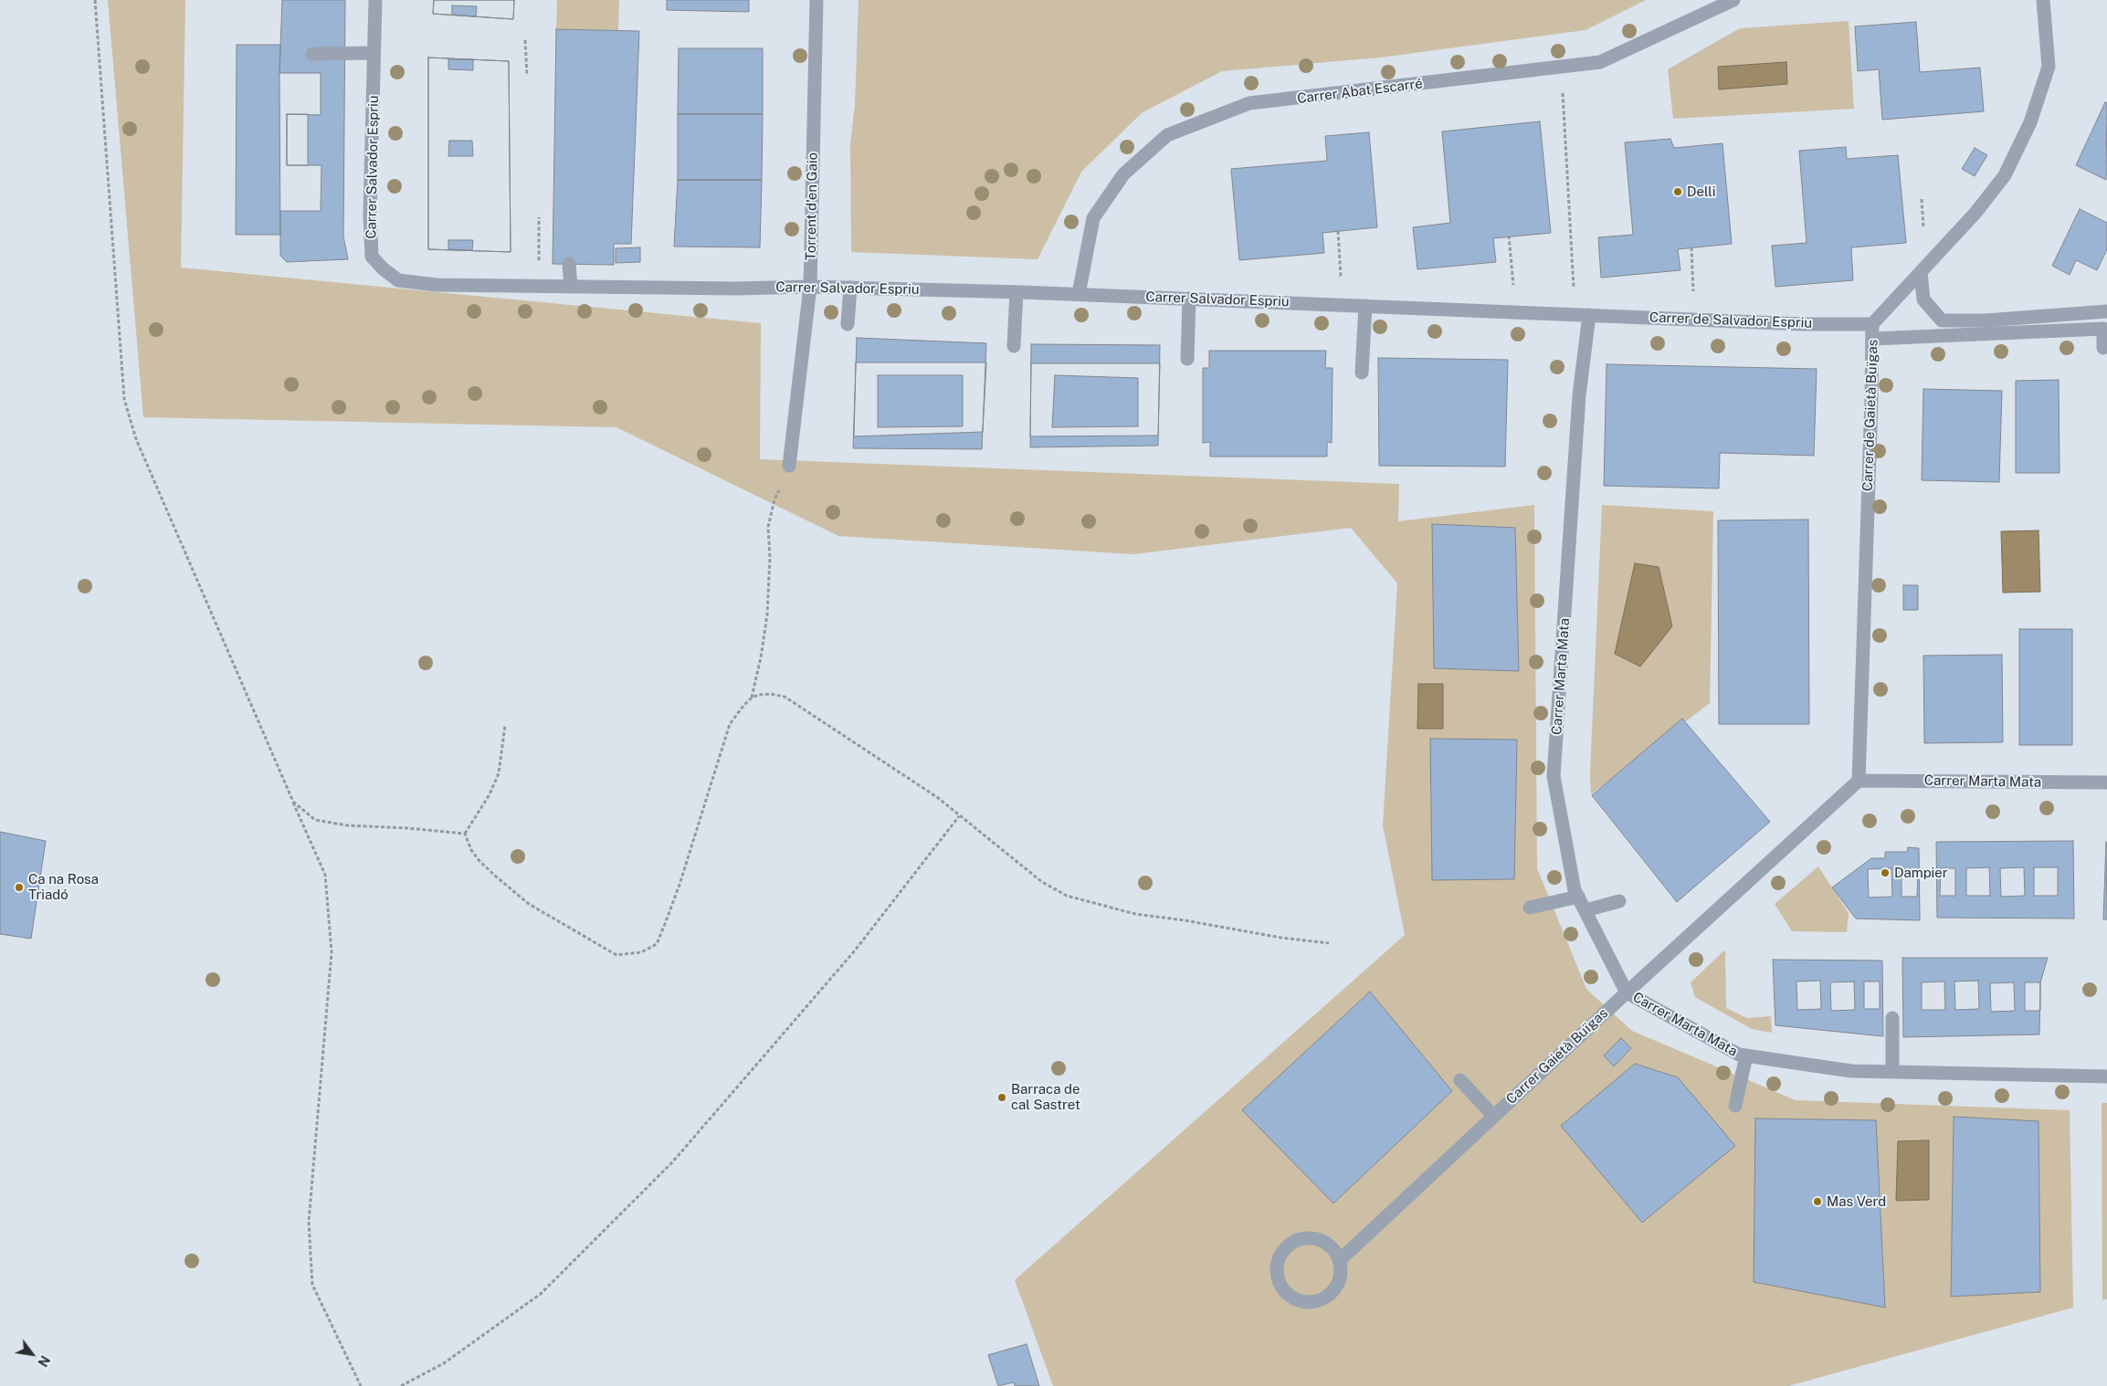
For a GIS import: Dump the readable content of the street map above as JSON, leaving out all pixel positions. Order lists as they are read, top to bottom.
{
  "streets": {
    "street": [
      "Carrer Abat Escarré",
      "Carrer Salvador Espriu",
      "Torrent d'en Gaio",
      "Carrer de Salvador Espriu",
      "Carrer de Gaietà Buïgas",
      "Carrer Marta Mata",
      "Carrer Gaietà Buïgas"
    ]
  },
  "crossings": [
    ["Carrer Abat Escarré", "Carrer Salvador Espriu"],
    ["Carrer Salvador Espriu", "Torrent d'en Gaio"],
    ["Carrer Salvador Espriu", "Carrer de Salvador Espriu"],
    ["Carrer Salvador Espriu", "Carrer Marta Mata"],
    ["Carrer de Salvador Espriu", "Carrer de Gaietà Buïgas"],
    ["Carrer de Salvador Espriu", "Carrer Marta Mata"],
    ["Carrer de Gaietà Buïgas", "Carrer Marta Mata"],
    ["Carrer de Gaietà Buïgas", "Carrer Gaietà Buïgas"],
    ["Carrer Marta Mata", "Carrer Gaietà Buïgas"]
  ],
  "places": [
    "Delli",
    "Dampier",
    "Ca na Rosa Triadó",
    "Barraca de cal Sastret",
    "Mas Verd"
  ],
  "north": "bottom right"
}
